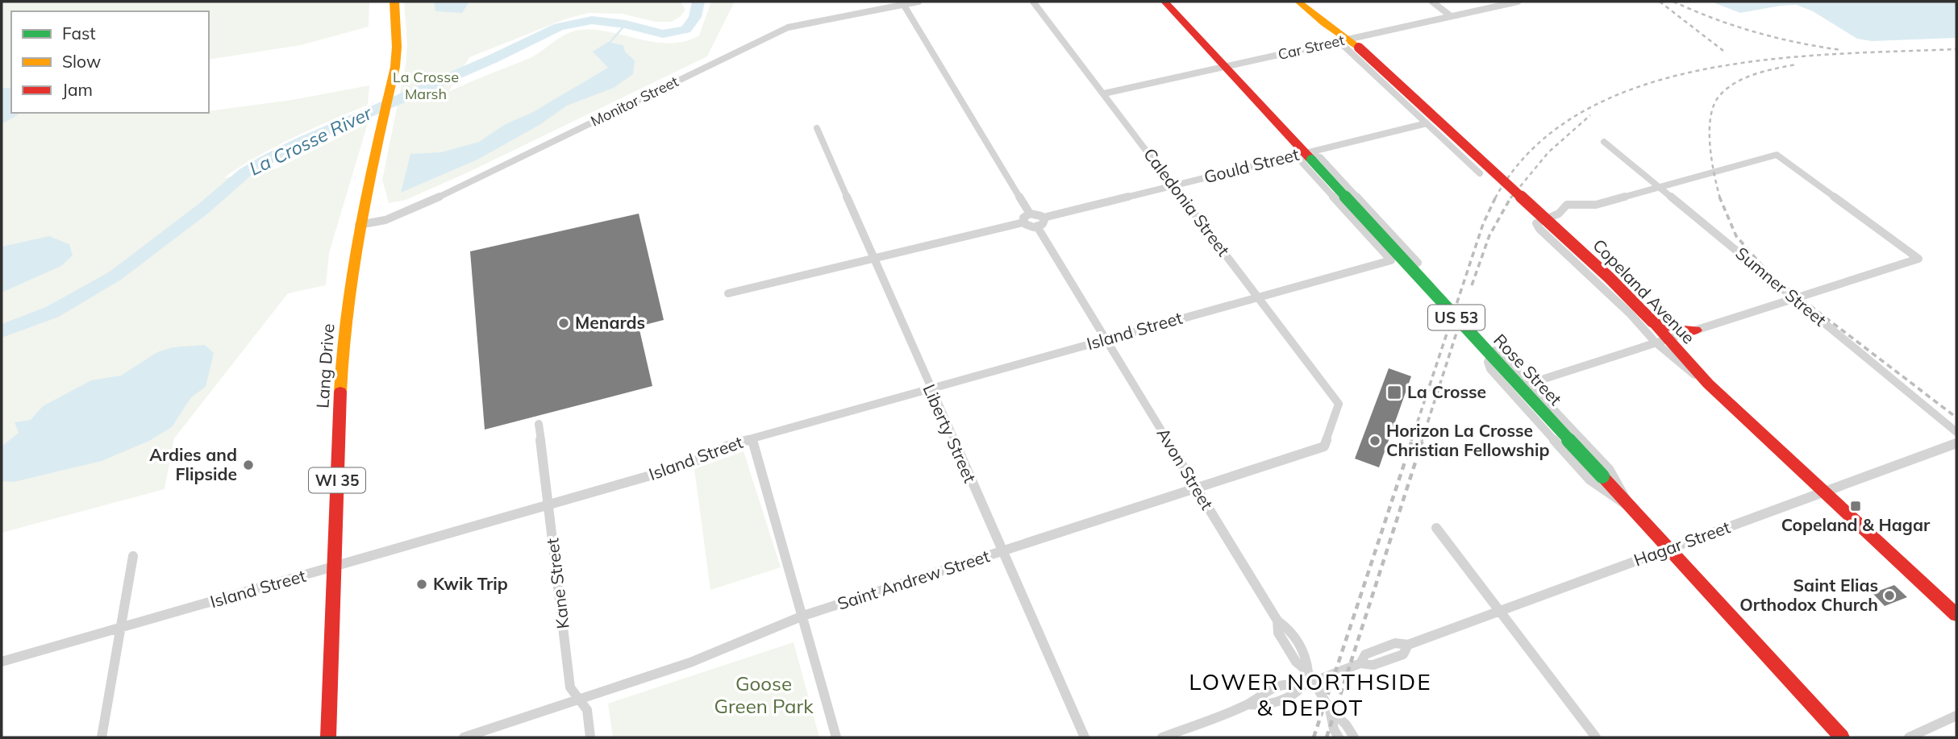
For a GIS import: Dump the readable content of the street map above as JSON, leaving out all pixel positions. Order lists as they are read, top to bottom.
{
  "streets": {
    "main road": [
      "Copeland Avenue",
      "US 53",
      "Lang Drive",
      "Rose Street",
      "WI 35"
    ],
    "street": [
      "Car Street",
      "Monitor Street",
      "Gould Street",
      "Caledonia Street",
      "Sumner Street",
      "Island Street",
      "Liberty Street",
      "Avon Street",
      "Hagar Street",
      "Saint Andrew Street",
      "Kane Street"
    ]
  },
  "crossings": [
    ["Car Street", "Caledonia Street"],
    ["Car Street", "Copeland Avenue"],
    ["Car Street", "Rose Street"],
    ["Monitor Street", "Lang Drive"],
    ["Gould Street", "Caledonia Street"],
    ["Gould Street", "Island Street"],
    ["Gould Street", "Rose Street"],
    ["Gould Street", "Avon Street"],
    ["Caledonia Street", "Island Street"],
    ["Caledonia Street", "Saint Andrew Street"],
    ["Copeland Avenue", "Hagar Street"],
    ["Island Street", "Lang Drive"],
    ["Island Street", "Rose Street"],
    ["Island Street", "Liberty Street"],
    ["Island Street", "Avon Street"],
    ["Island Street", "Kane Street"],
    ["Rose Street", "Hagar Street"],
    ["Liberty Street", "Saint Andrew Street"],
    ["Avon Street", "Hagar Street"],
    ["Avon Street", "Saint Andrew Street"],
    ["Saint Andrew Street", "Kane Street"]
  ],
  "districts": ["LOWER NORTHSIDE & DEPOT"],
  "water": ["La Crosse River"],
  "parks": ["La Crosse Marsh", "Goose Green Park"],
  "places": {
    "other": [
      "Menards",
      "Horizon La Crosse Christian Fellowship",
      "Ardies and Flipside",
      "Kwik Trip",
      "Saint Elias Orthodox Church"
    ],
    "transit": ["La Crosse", "Copeland & Hagar"]
  },
  "legend": ["Fast", "Slow", "Jam"]
}
